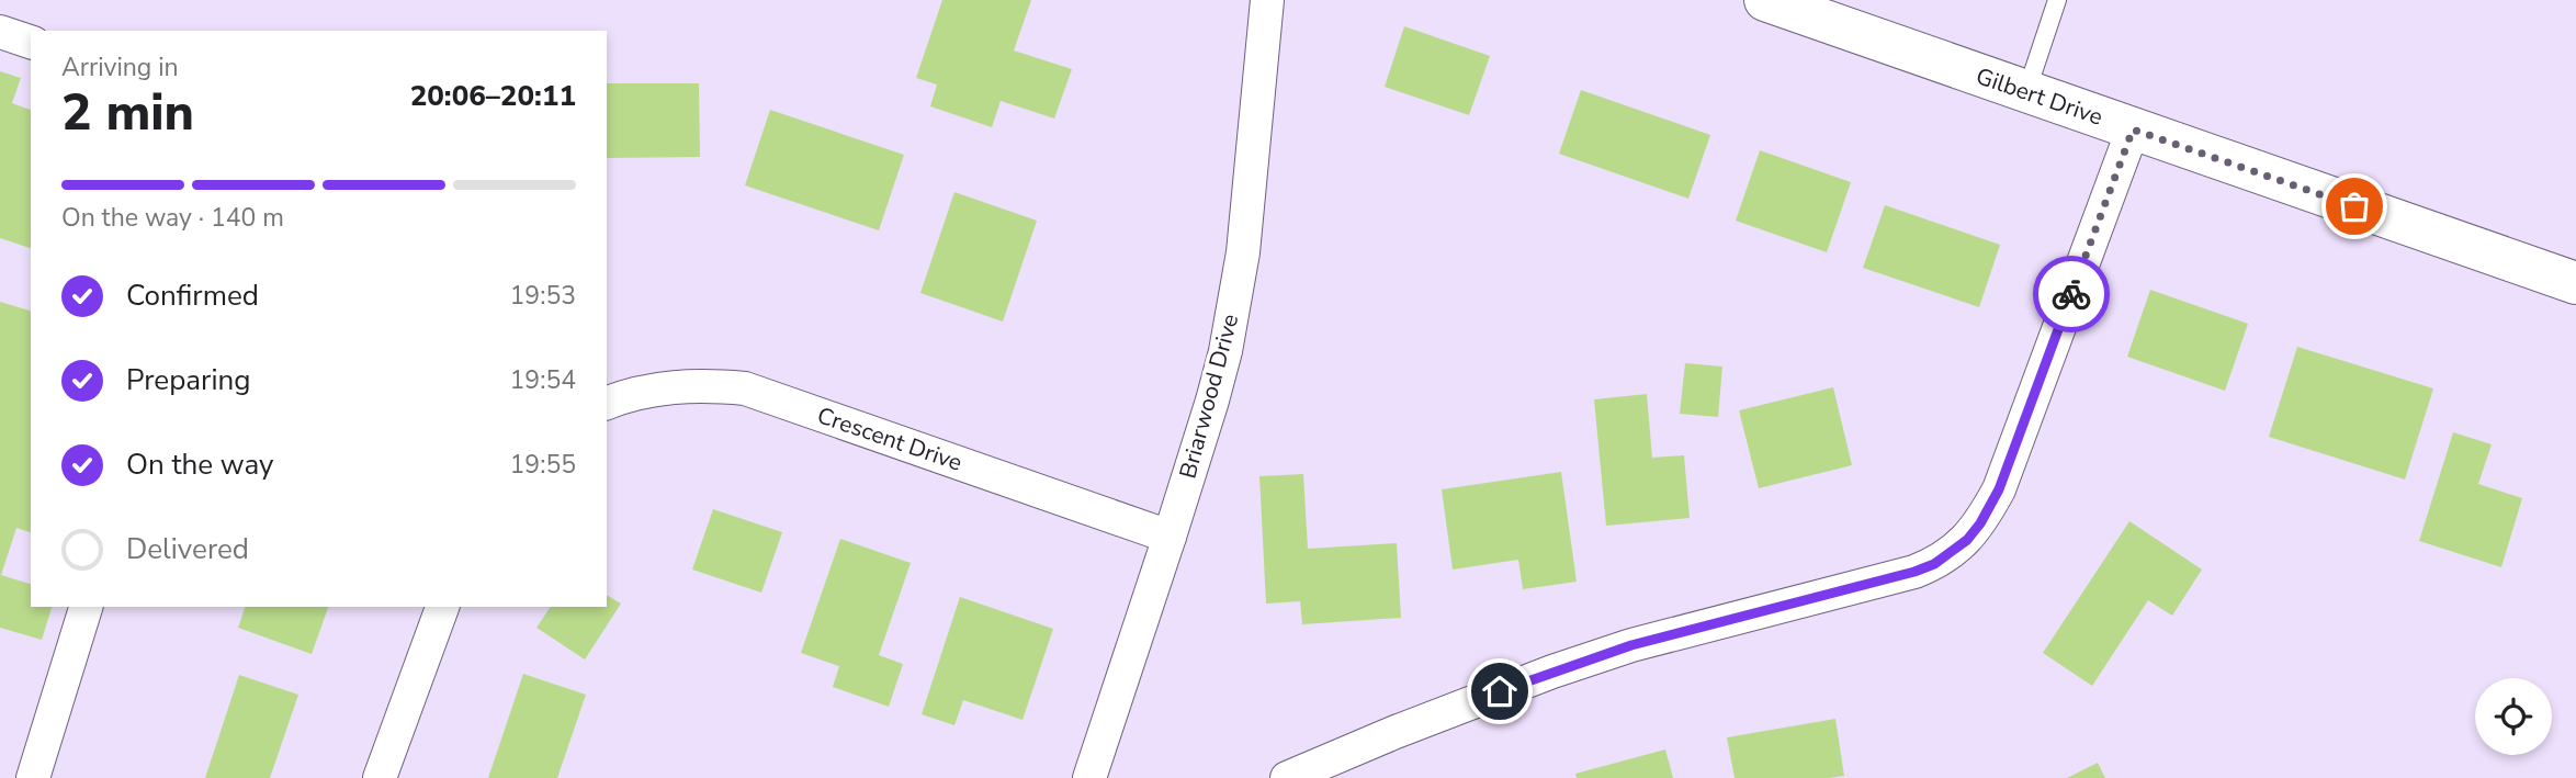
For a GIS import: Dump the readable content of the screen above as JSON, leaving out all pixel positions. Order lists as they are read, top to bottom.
{
  "streets": {
    "street": ["Gilbert Drive", "Briarwood Drive", "Crescent Drive"]
  },
  "crossings": [
    ["Briarwood Drive", "Crescent Drive"]
  ],
  "page": {
    "heading": ["2 min", "Arriving in", "20:06–20:11"],
    "bar": "On the way · 140 m",
    "list": [
      ["Confirmed", "19:53"],
      ["Preparing", "19:54"],
      ["On the way", "19:55"],
      "Delivered"
    ]
  }
}
